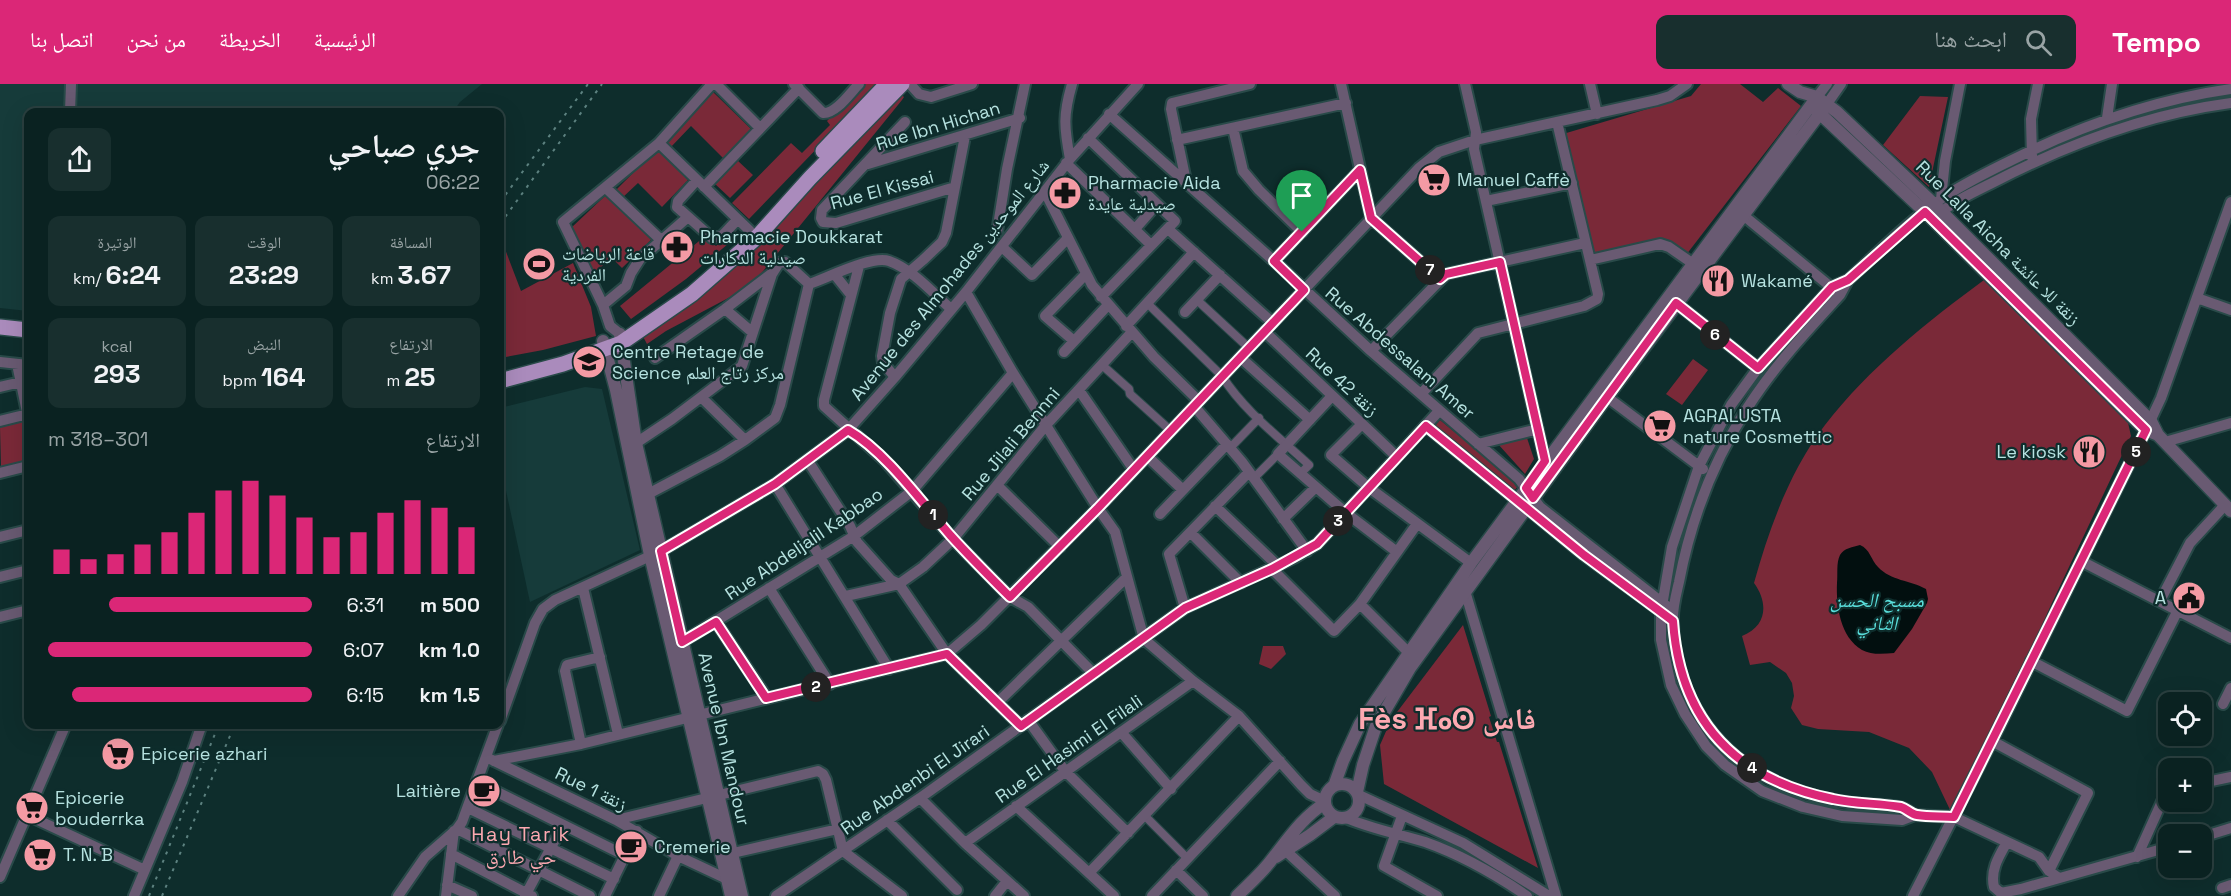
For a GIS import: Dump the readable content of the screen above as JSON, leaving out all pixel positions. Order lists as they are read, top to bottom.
{
  "streets": {
    "street": [
      "Rue Ibn Hichan",
      "Rue El Kissai",
      "Rue Lalla Aicha زنقة للا عائشة",
      "Avenue des Almohades شارع الموحدين",
      "Rue Abdessalam Amer",
      "Rue 42 زنقة",
      "Rue Jilali Bennni",
      "Rue Abdeljalil Kabbao",
      "Avenue Ibn Mandour",
      "Rue El Hasimi El Filali",
      "Rue Abdenbi El Jirari",
      "Rue 1 زنقة"
    ]
  },
  "crossings": [
    ["Rue Ibn Hichan", "Rue El Kissai"],
    ["Avenue des Almohades شارع الموحدين", "Rue Abdessalam Amer"],
    ["Avenue des Almohades شارع الموحدين", "Avenue Ibn Mandour"],
    ["Avenue des Almohades شارع الموحدين", "Rue 1 زنقة"],
    ["Rue Abdessalam Amer", "Rue Abdenbi El Jirari"],
    ["Rue 42 زنقة", "Rue Abdenbi El Jirari"],
    ["Rue Abdeljalil Kabbao", "Avenue Ibn Mandour"],
    ["Avenue Ibn Mandour", "Rue 1 زنقة"]
  ],
  "districts": ["Fès ⴼⴰⵙ فاس", "Hay Tarik حي طارق"],
  "water": ["مسبح الحسن الثاني"],
  "places": {
    "supermarket": [
      "Manuel Caffè",
      "AGRALUSTA nature Cosmettic",
      "Epicerie azhari",
      "Epicerie bouderrka",
      "T. N. B"
    ],
    "pharmacy": ["Pharmacie Aida صيدلية عايدة", "Pharmacie Doukkarat صيدلية الدكارات"],
    "sports": ["قاعة الرياضات الفردية"],
    "restaurant": ["Wakamé", "Le kiosk"],
    "school or university": ["Centre Retage de Science مركز رتاج العلم"],
    "public building": ["A"],
    "cafe": ["Laitière", "Cremerie"]
  },
  "page": {
    "header": "Tempo",
    "search": "ابحث هنا",
    "nav": [
      "الرئيسية",
      "الخريطة",
      "من نحن",
      "اتصل بنا"
    ],
    "heading": ["جري صباحي", "06:22"],
    "stats": [
      ["المسافة", "3.67 km"],
      ["الوقت", "23:29"],
      ["الوتيرة", "6:24 /km"],
      ["الارتفاع", "25 m"],
      ["النبض", "164 bpm"],
      ["kcal", "293"]
    ],
    "pins": [
      "7",
      "6",
      "5",
      "1",
      "3",
      "2",
      "4"
    ],
    "chart": ["الارتفاع", "301–318 m"],
    "list": [
      {
        "name": "500 m",
        "note": "6:31"
      },
      {
        "name": "1.0 km",
        "note": "6:07"
      },
      {
        "name": "1.5 km",
        "note": "6:15"
      }
    ],
    "map_buttons": ["+", "−"]
  }
}
